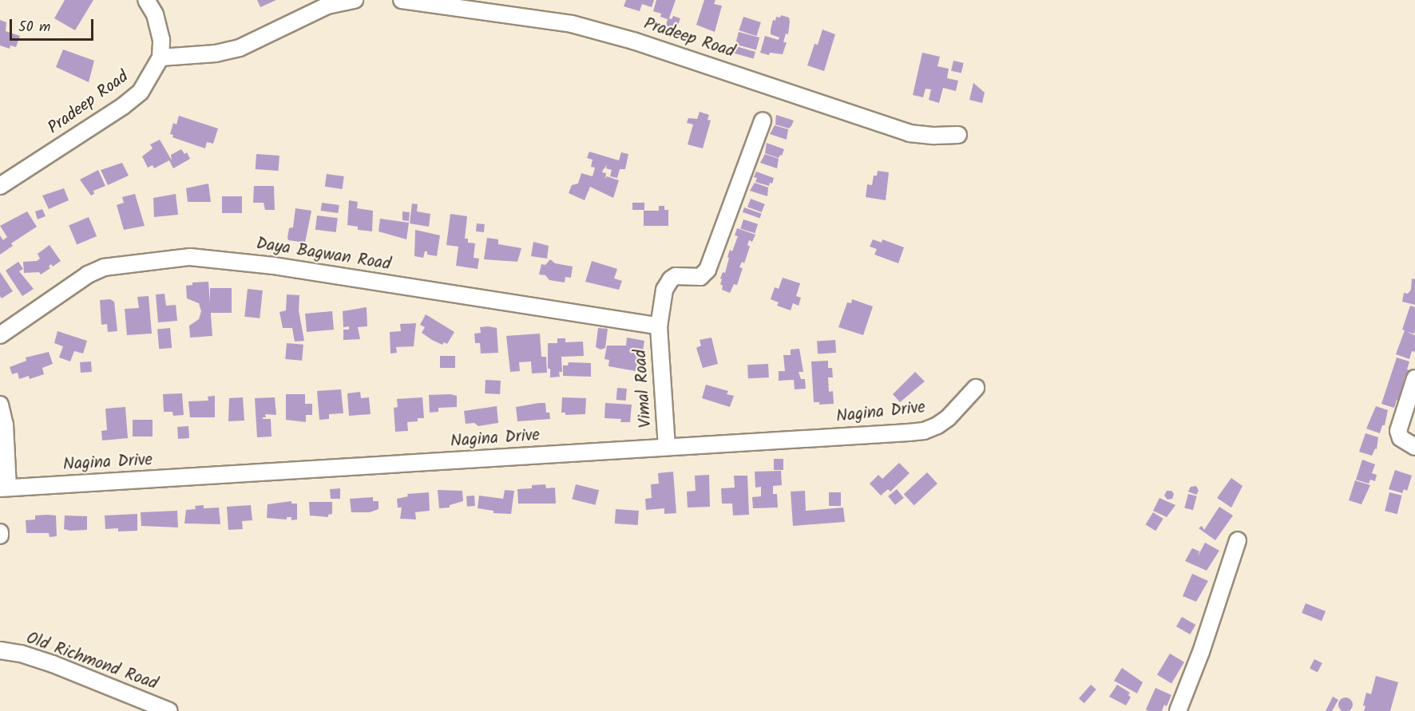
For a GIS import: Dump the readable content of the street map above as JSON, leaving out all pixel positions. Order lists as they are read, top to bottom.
{
  "streets": {
    "street": [
      "Pradeep Road",
      "Daya Bagwan Road",
      "Vimal Road",
      "Nagina Drive",
      "Old Richmond Road"
    ]
  },
  "crossings": [
    ["Daya Bagwan Road", "Vimal Road"],
    ["Vimal Road", "Nagina Drive"]
  ],
  "scale_bar": "50 m"
}
